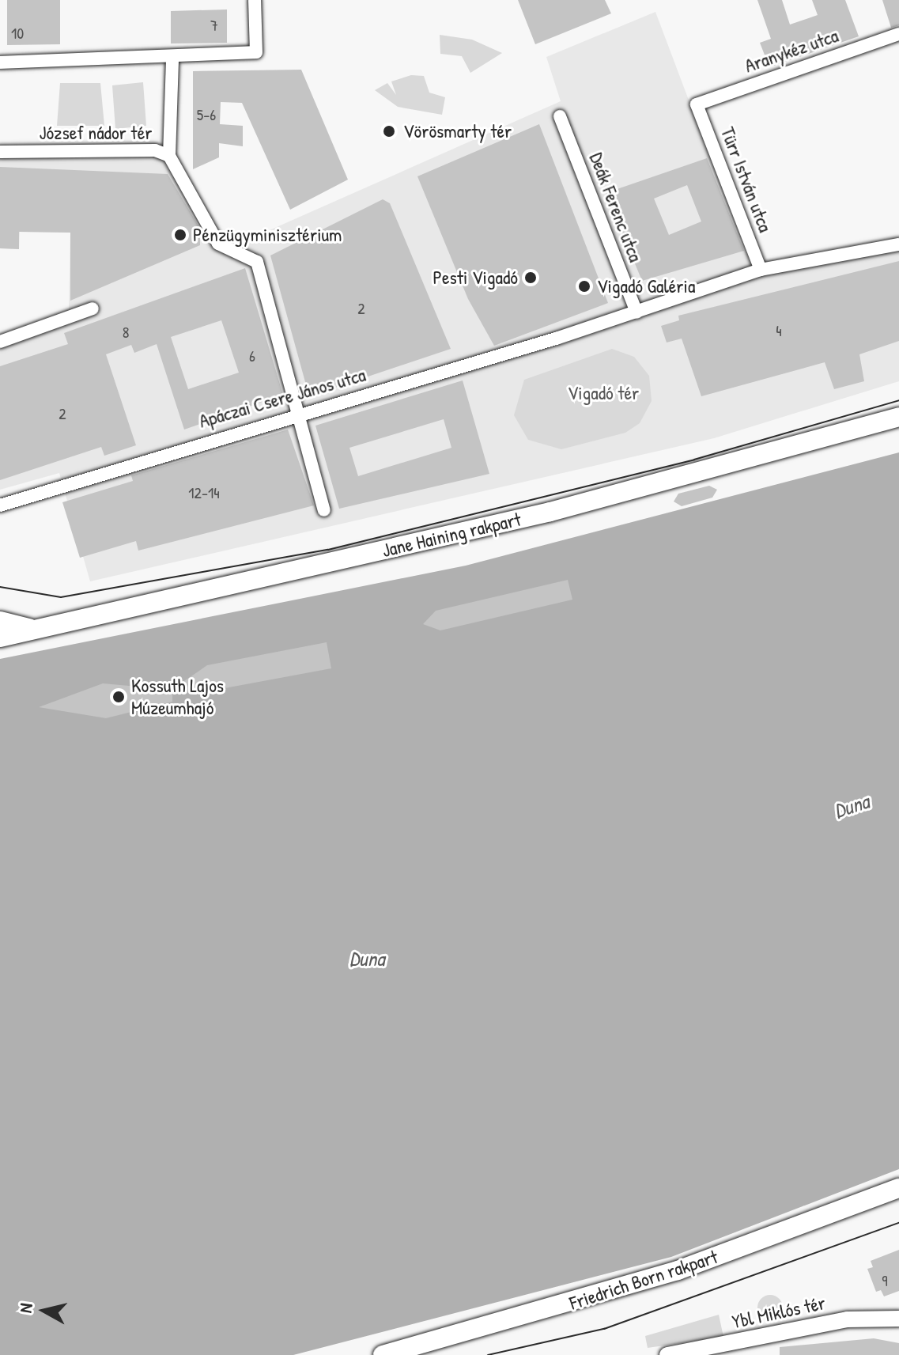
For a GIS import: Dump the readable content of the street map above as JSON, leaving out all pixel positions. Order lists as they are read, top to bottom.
{
  "streets": {
    "main road": ["Jane Haining rakpart", "Friedrich Born rakpart"],
    "street": [
      "Aranykéz utca",
      "József nádor tér",
      "Türr István utca",
      "Deák Ferenc utca",
      "Apáczai Csere János utca",
      "Ybl Miklós tér"
    ]
  },
  "crossings": [
    ["Aranykéz utca", "Türr István utca"],
    ["Deák Ferenc utca", "Apáczai Csere János utca"]
  ],
  "water": ["Duna"],
  "parks": ["Vigadó tér"],
  "places": [
    "Vörösmarty tér",
    "Pénzügyminisztérium",
    "Pesti Vigadó",
    "Vigadó Galéria",
    "Kossuth Lajos Múzeumhajó"
  ],
  "house_numbers": [
    "7",
    "10",
    "5-6",
    "2",
    "4",
    "8",
    "6",
    "2",
    "12-14",
    "9"
  ],
  "north": "left"
}
